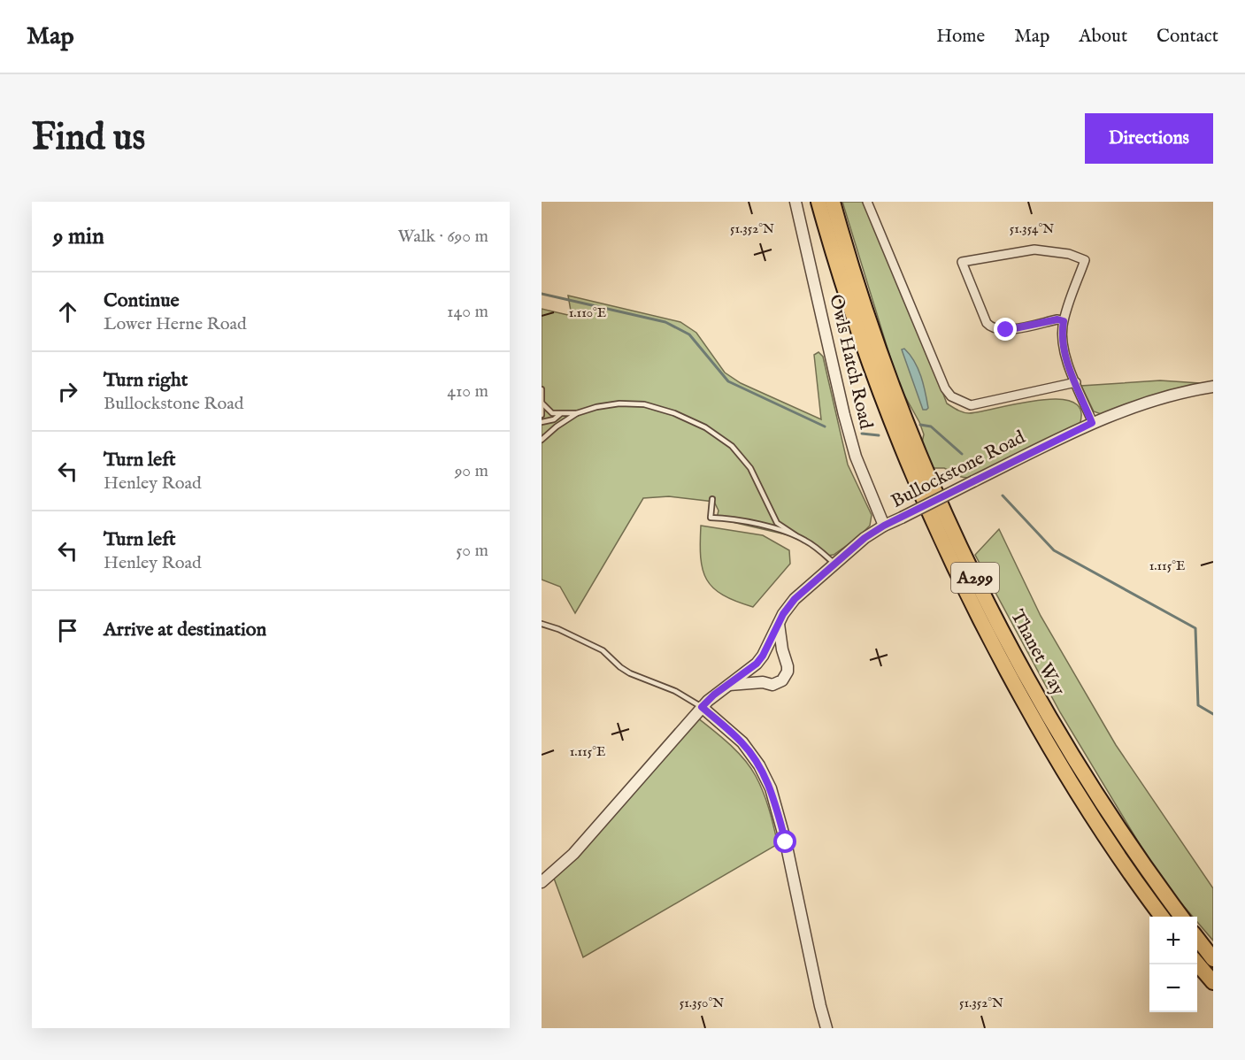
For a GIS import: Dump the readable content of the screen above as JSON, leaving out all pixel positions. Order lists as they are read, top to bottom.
{
  "streets": {
    "highway": ["A299", "Thanet Way"],
    "street": ["Owls Hatch Road", "Bullockstone Road"]
  },
  "crossings": [
    ["Owls Hatch Road", "Bullockstone Road"]
  ],
  "page": {
    "header": "Map",
    "nav": [
      "Home",
      "Map",
      "About",
      "Contact"
    ],
    "buttons": "Directions",
    "title": "Find us",
    "heading": ["9 min", "Walk · 690 m"],
    "list": [
      ["Continue", "Lower Herne Road", "140 m"],
      ["Turn right", "Bullockstone Road", "410 m"],
      ["Turn left", "Henley Road", "90 m"],
      ["Turn left", "Henley Road", "50 m"],
      "Arrive at destination"
    ],
    "map_buttons": ["+", "−"]
  },
  "coordinates": [
    "51.352°N",
    "51.354°N",
    "1.110°E",
    "1.115°E",
    "51.350°N"
  ]
}
